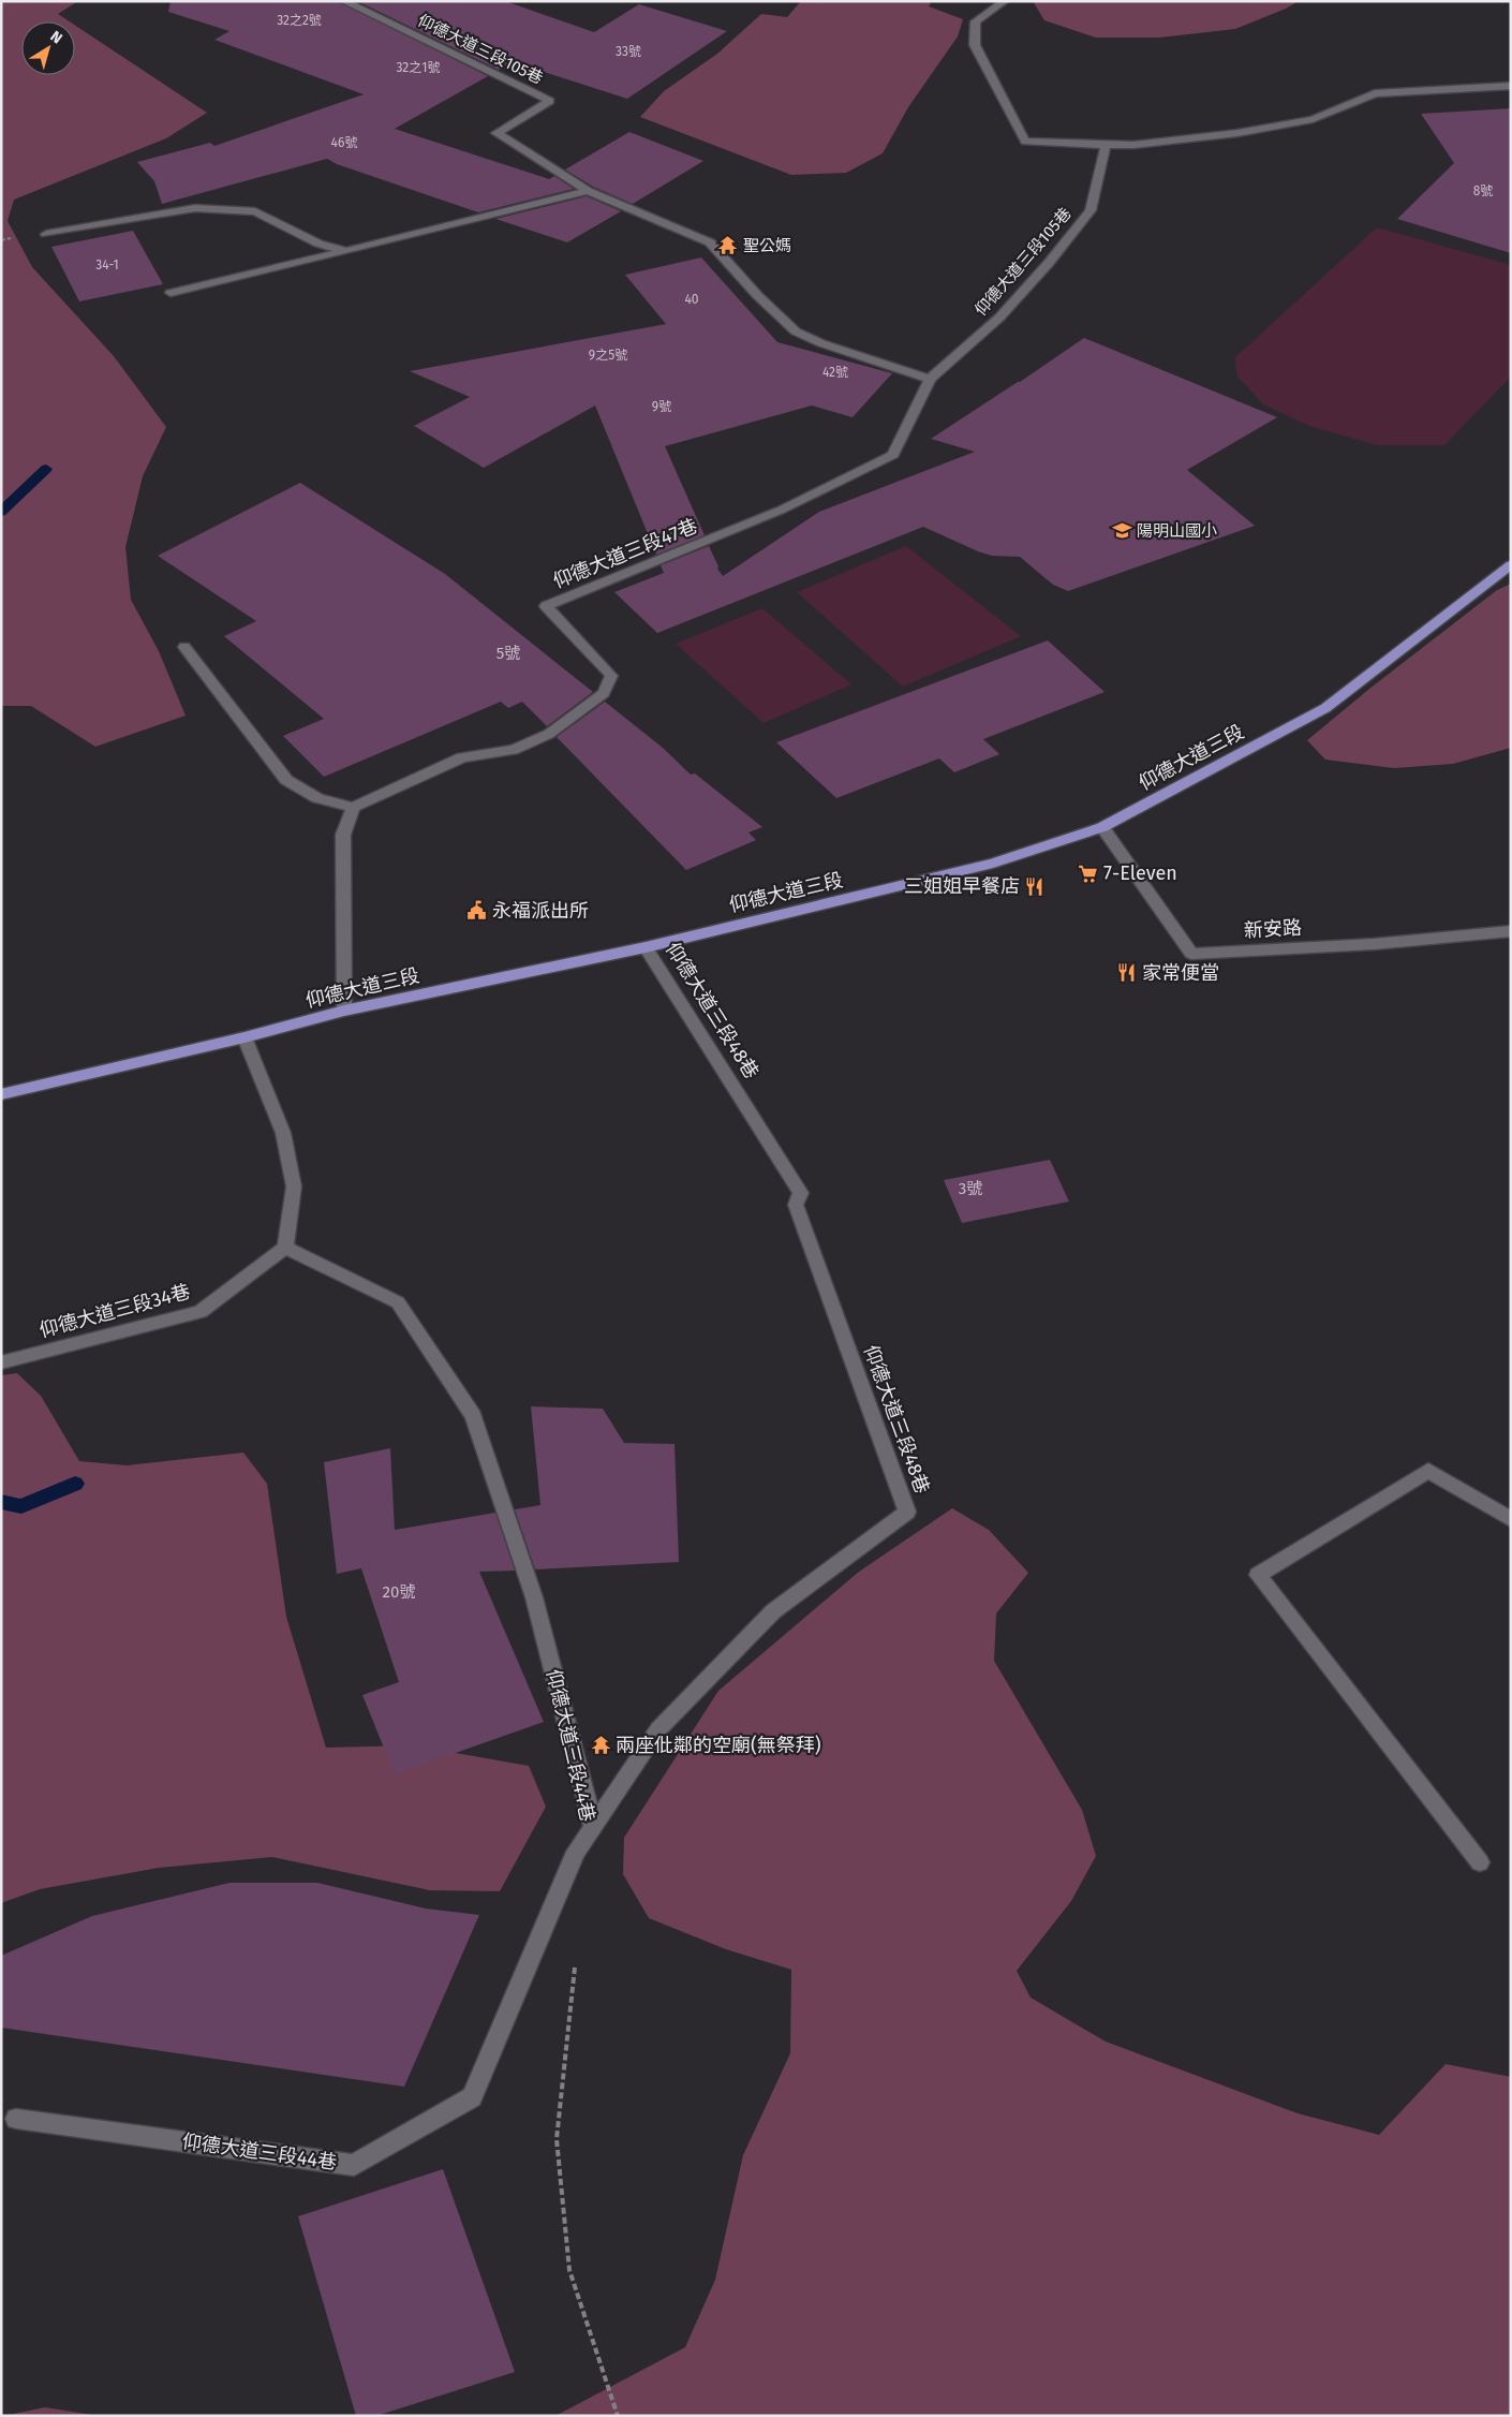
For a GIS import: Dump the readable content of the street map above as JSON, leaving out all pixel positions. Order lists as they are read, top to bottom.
{
  "streets": {
    "main road": ["仰德大道三段"],
    "street": [
      "仰德大道三段105巷",
      "仰德大道三段47巷",
      "新安路",
      "仰德大道三段48巷",
      "仰德大道三段34巷",
      "仰德大道三段44巷"
    ]
  },
  "crossings": [
    ["仰德大道三段105巷", "仰德大道三段47巷"],
    ["仰德大道三段", "新安路"],
    ["仰德大道三段", "仰德大道三段48巷"],
    ["仰德大道三段48巷", "仰德大道三段44巷"],
    ["仰德大道三段34巷", "仰德大道三段44巷"]
  ],
  "places": {
    "temple": ["聖公媽", "兩座仳鄰的空廟(無祭拜)"],
    "school or university": ["陽明山國小"],
    "supermarket": ["7-Eleven"],
    "restaurant": ["三姐姐早餐店", "家常便當"],
    "public building": ["永福派出所"]
  },
  "house_numbers": [
    "32之2號",
    "33號",
    "32之1號",
    "46號",
    "8號",
    "34-1",
    "40",
    "9之5號",
    "42號",
    "9號",
    "5號",
    "3號",
    "20號"
  ],
  "north": "top right"
}
